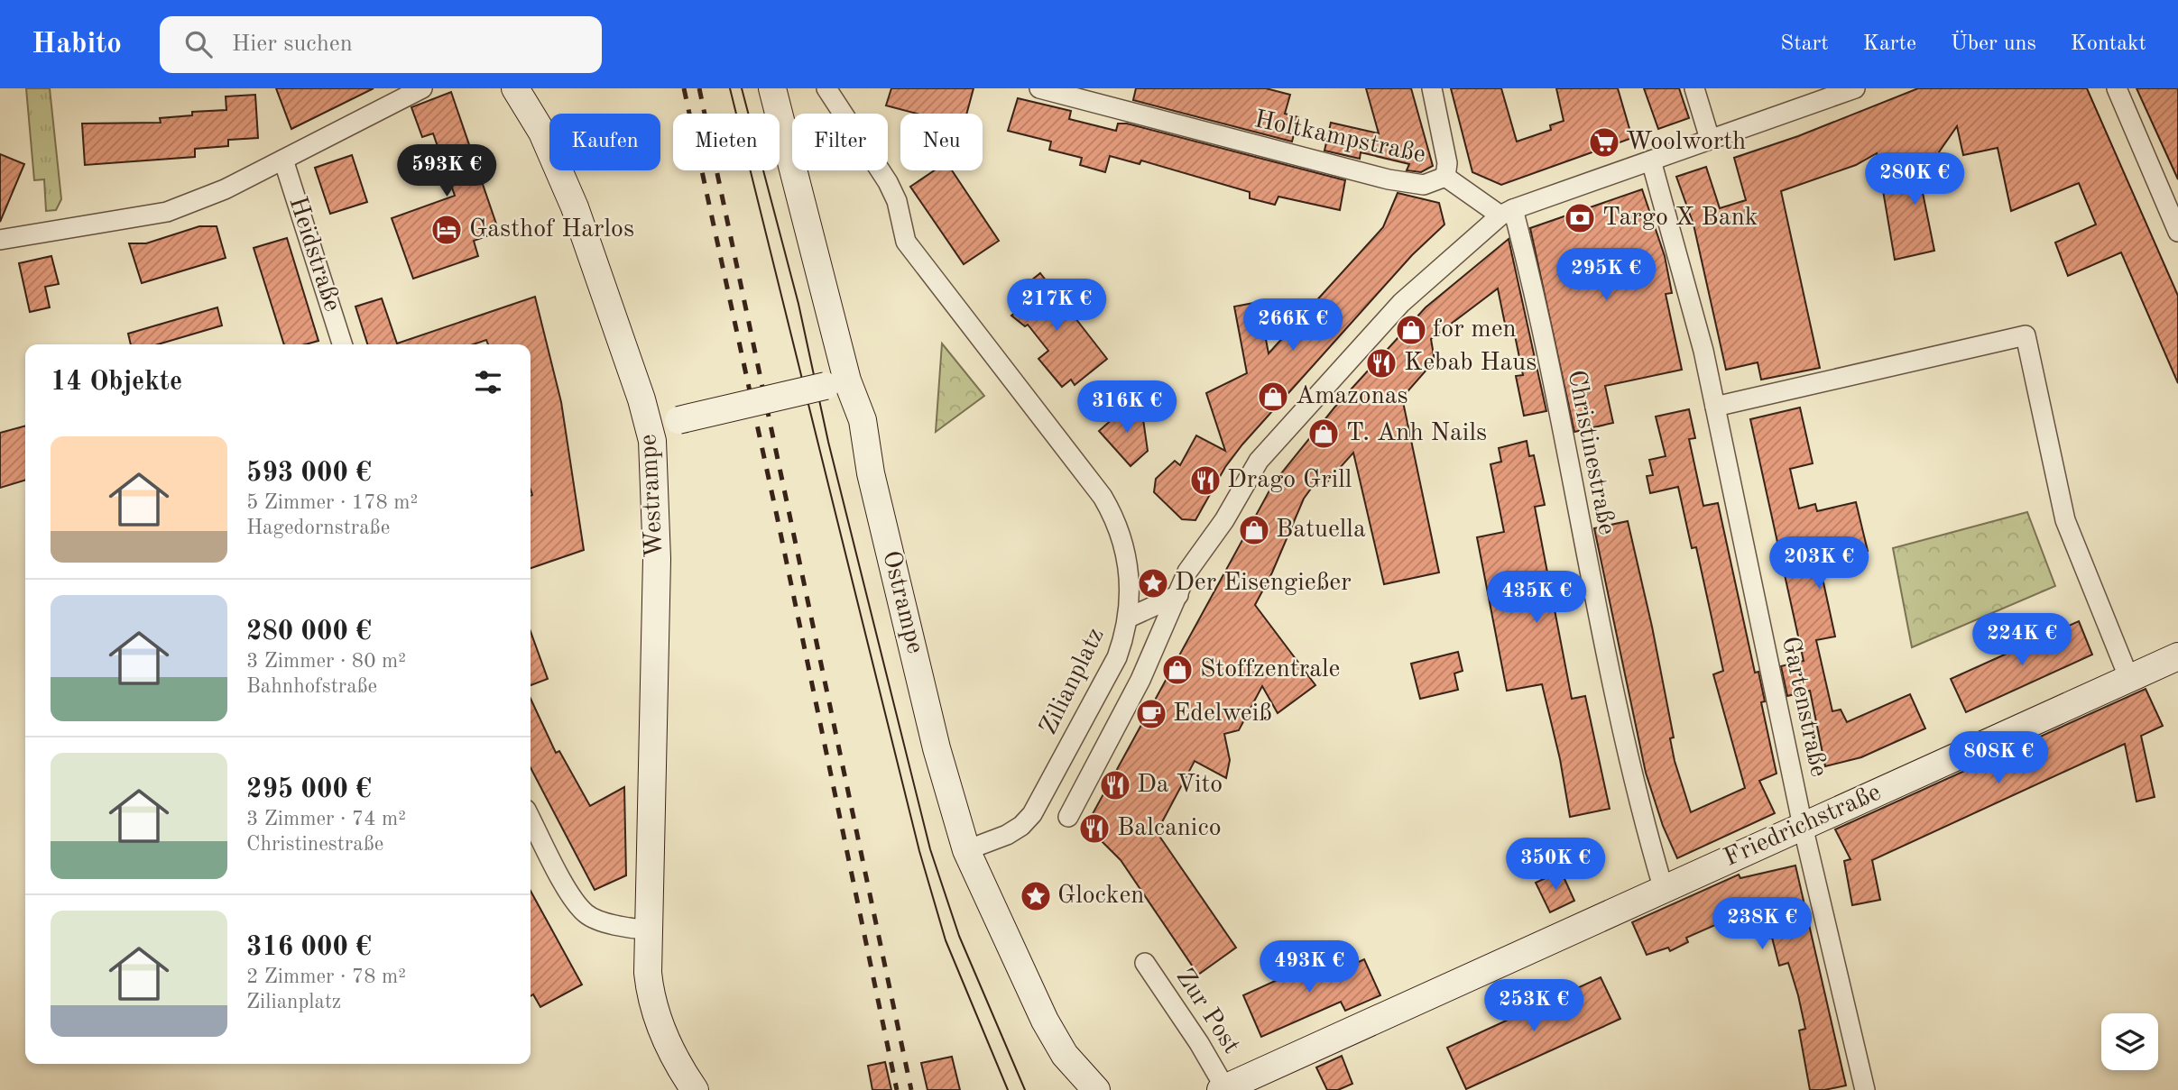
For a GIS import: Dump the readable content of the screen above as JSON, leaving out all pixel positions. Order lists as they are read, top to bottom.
{
  "streets": {
    "main road": ["Westrampe", "Ostrampe", "Friedrichstraße"],
    "street": [
      "Holtkampstraße",
      "Heidstraße",
      "Christinestraße",
      "Zilianplatz",
      "Gartenstraße",
      "Zur Post"
    ]
  },
  "crossings": [
    ["Christinestraße", "Friedrichstraße"],
    ["Ostrampe", "Zilianplatz"],
    ["Gartenstraße", "Friedrichstraße"],
    ["Friedrichstraße", "Zur Post"]
  ],
  "places": {
    "supermarket": ["Woolworth"],
    "bank": ["Targo X Bank"],
    "hotel": ["Gasthof Harlos"],
    "shop": [
      "for men",
      "Amazonas",
      "T. Anh Nails",
      "Batuella",
      "Stoffzentrale"
    ],
    "restaurant": [
      "Kebab Haus",
      "Drago Grill",
      "Da Vito",
      "Balcanico"
    ],
    "place": ["Der Eisengießer", "Glocken"],
    "cafe": ["Edelweiß"]
  },
  "page": {
    "header": "Habito",
    "search": "Hier suchen",
    "nav": [
      "Start",
      "Karte",
      "Über uns",
      "Kontakt"
    ],
    "chip": [
      "Kaufen",
      "Mieten",
      "Filter",
      "Neu"
    ],
    "price": [
      "593K €",
      "280K €",
      "295K €",
      "217K €",
      "266K €",
      "316K €",
      "203K €",
      "435K €",
      "224K €",
      "808K €",
      "350K €",
      "238K €",
      "493K €",
      "253K €"
    ],
    "heading": "14 Objekte",
    "list": [
      {
        "name": "593 000 €",
        "note": "5 Zimmer · 178 m² · Hagedornstraße"
      },
      {
        "name": "280 000 €",
        "note": "3 Zimmer · 80 m² · Bahnhofstraße"
      },
      {
        "name": "295 000 €",
        "note": "3 Zimmer · 74 m² · Christinestraße"
      },
      {
        "name": "316 000 €",
        "note": "2 Zimmer · 78 m² · Zilianplatz"
      }
    ]
  }
}
